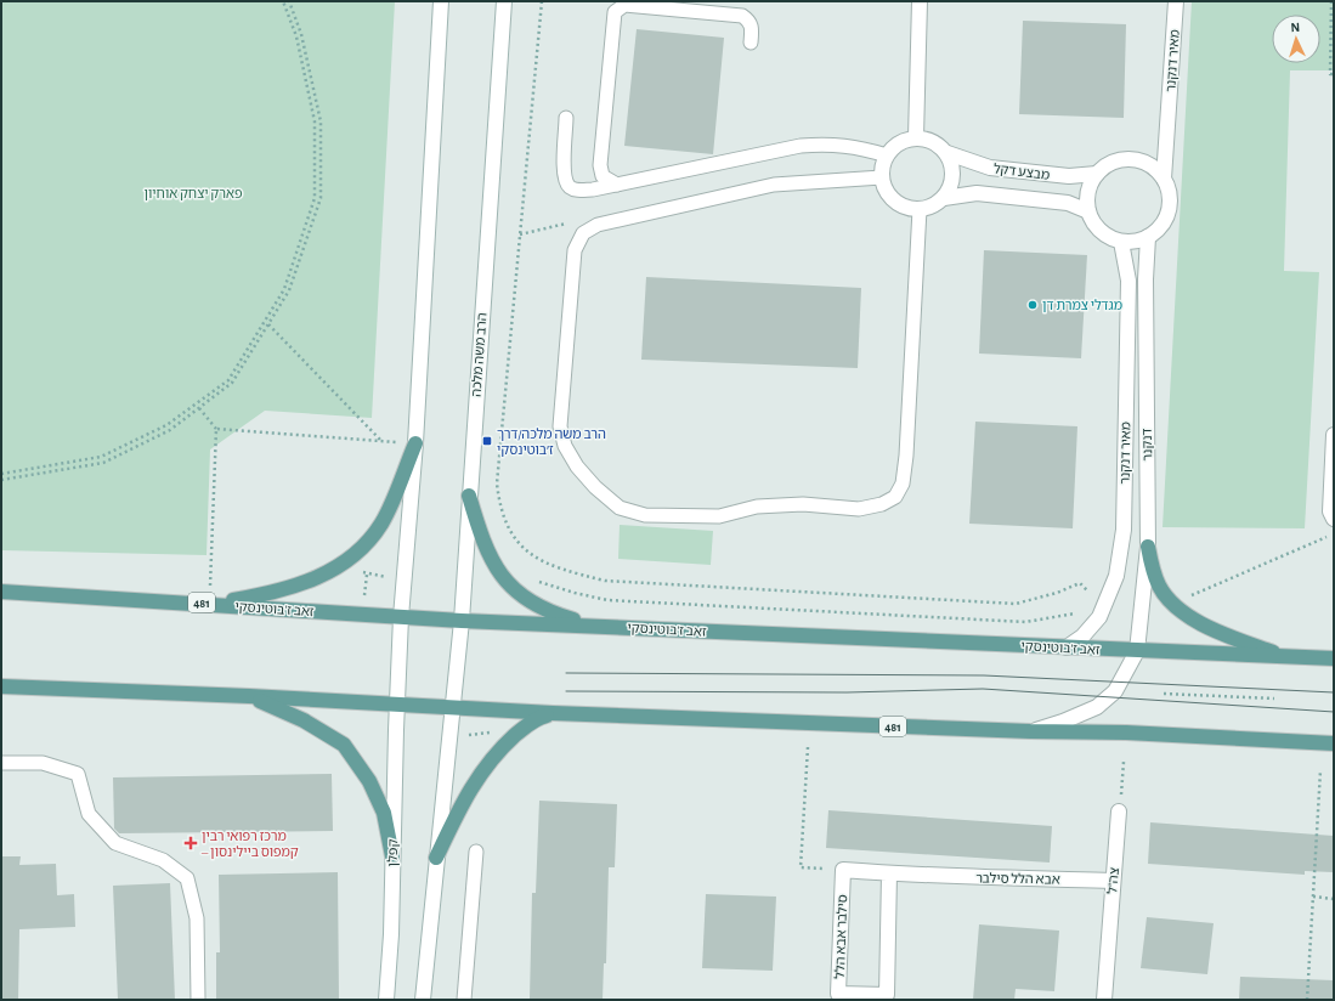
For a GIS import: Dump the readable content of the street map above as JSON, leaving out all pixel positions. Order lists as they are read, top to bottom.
{
  "streets": {
    "main road": ["481", "זאב ז'בוטינסקי"],
    "street": [
      "מאיר דנקנר",
      "מבצע דקל",
      "הרב משה מלכה",
      "דנקנר",
      "קפלן",
      "אבא הלל סילבר",
      "צה\"ל",
      "סילבר אבא הלל"
    ]
  },
  "crossings": [
    ["מאיר דנקנר", "מבצע דקל"],
    ["מאיר דנקנר", "דנקנר"],
    ["מאיר דנקנר", "זאב ז'בוטינסקי"],
    ["מבצע דקל", "דנקנר"],
    ["הרב משה מלכה", "481"],
    ["הרב משה מלכה", "זאב ז'בוטינסקי"],
    ["דנקנר", "זאב ז'בוטינסקי"],
    ["481", "קפלן"],
    ["אבא הלל סילבר", "צה\"ל"],
    ["אבא הלל סילבר", "סילבר אבא הלל"]
  ],
  "parks": ["פארק יצחק אוחיון"],
  "places": {
    "other": ["מגדלי צמרת דן"],
    "transit": ["הרב משה מלכה/דרך ז׳בוטינסקי"],
    "health": ["מרכז רפואי רבין – קמפוס ביילינסון"]
  },
  "north": "top"
}
